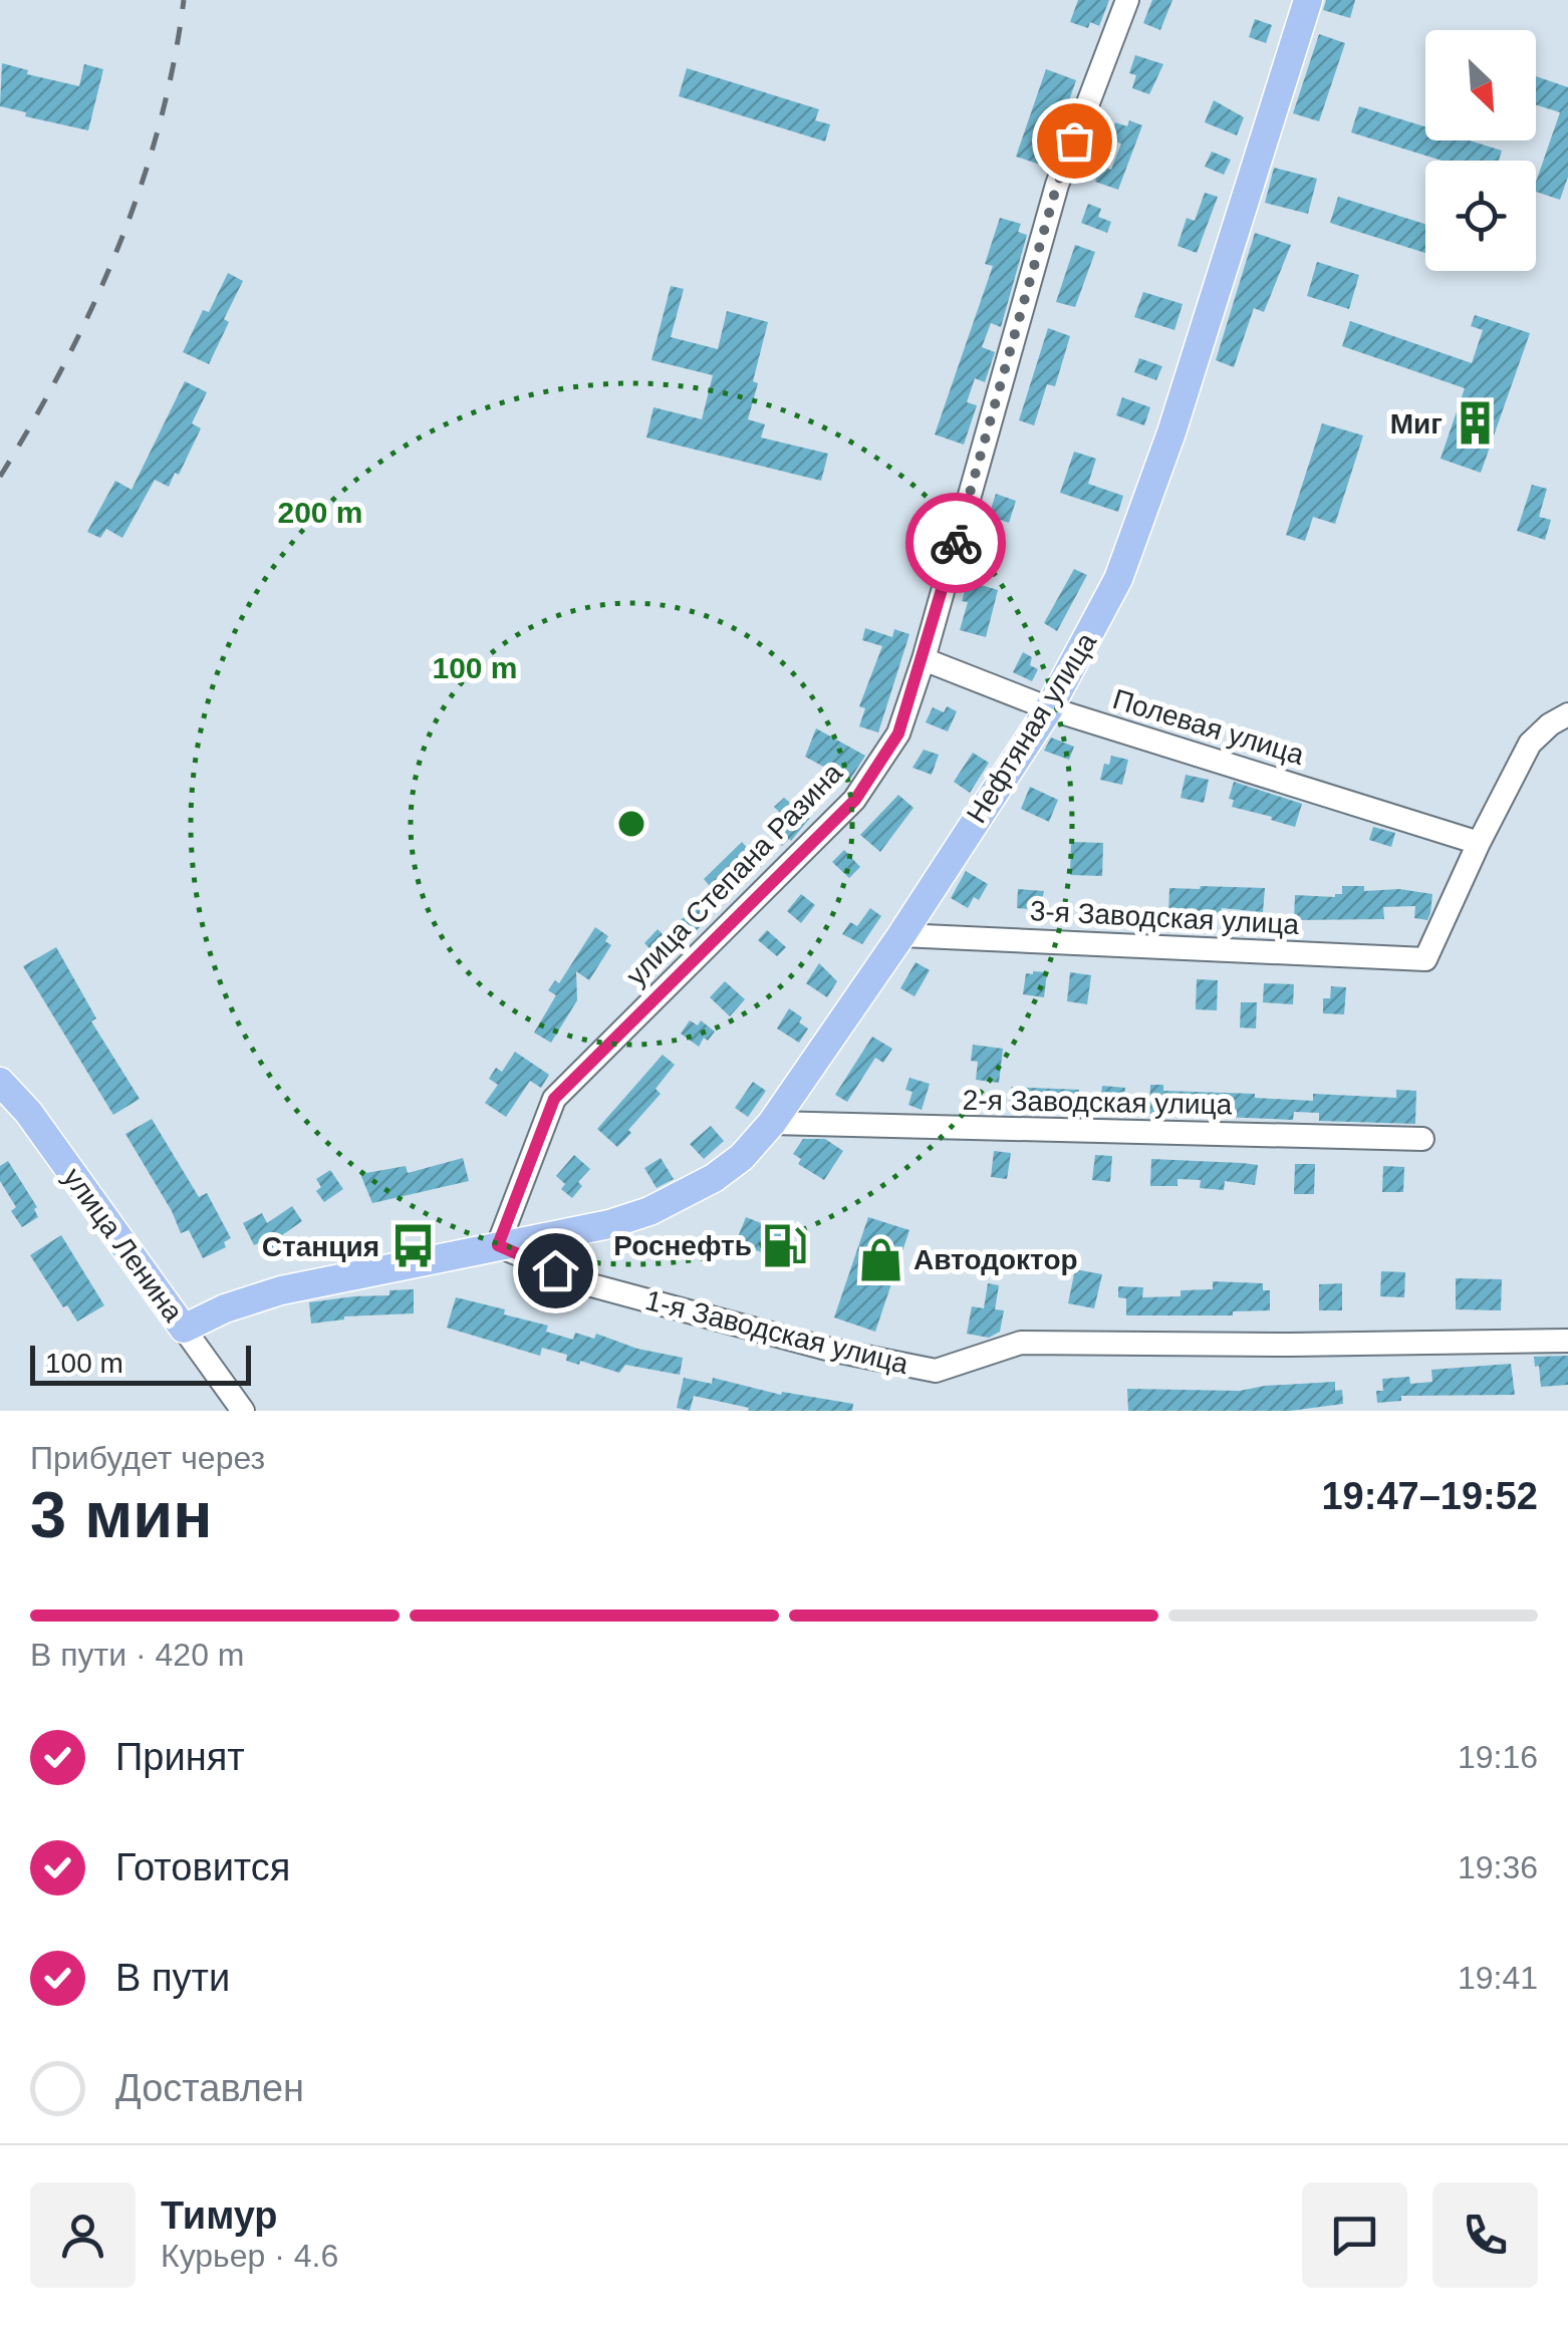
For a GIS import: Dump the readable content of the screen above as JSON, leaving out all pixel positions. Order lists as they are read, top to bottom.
{
  "streets": {
    "main road": ["Нефтяная улица", "улица Ленина"],
    "street": [
      "Полевая улица",
      "улица Степана Разина",
      "3-я Заводская улица",
      "2-я Заводская улица",
      "1-я Заводская улица"
    ]
  },
  "crossings": [
    ["Полевая улица", "Нефтяная улица"],
    ["Полевая улица", "улица Степана Разина"],
    ["Полевая улица", "3-я Заводская улица"],
    ["Нефтяная улица", "улица Степана Разина"],
    ["Нефтяная улица", "3-я Заводская улица"],
    ["Нефтяная улица", "2-я Заводская улица"],
    ["Нефтяная улица", "1-я Заводская улица"],
    ["улица Степана Разина", "1-я Заводская улица"]
  ],
  "places": {
    "building": ["Миг"],
    "fuel station": ["Роснефть"],
    "bus stop": ["Станция"],
    "shop": ["Автодоктор"]
  },
  "scale_bar": "100 m",
  "north": "bottom right",
  "page": {
    "scale": "100 m",
    "heading": ["3 мин", "Прибудет через", "19:47–19:52"],
    "panel": ["Тимур", "Курьер · 4.6"],
    "bar": "В пути · 420 m",
    "list": [
      ["Принят", "19:16"],
      ["Готовится", "19:36"],
      ["В пути", "19:41"],
      "Доставлен"
    ]
  },
  "rings": ["200 m", "100 m"]
}
